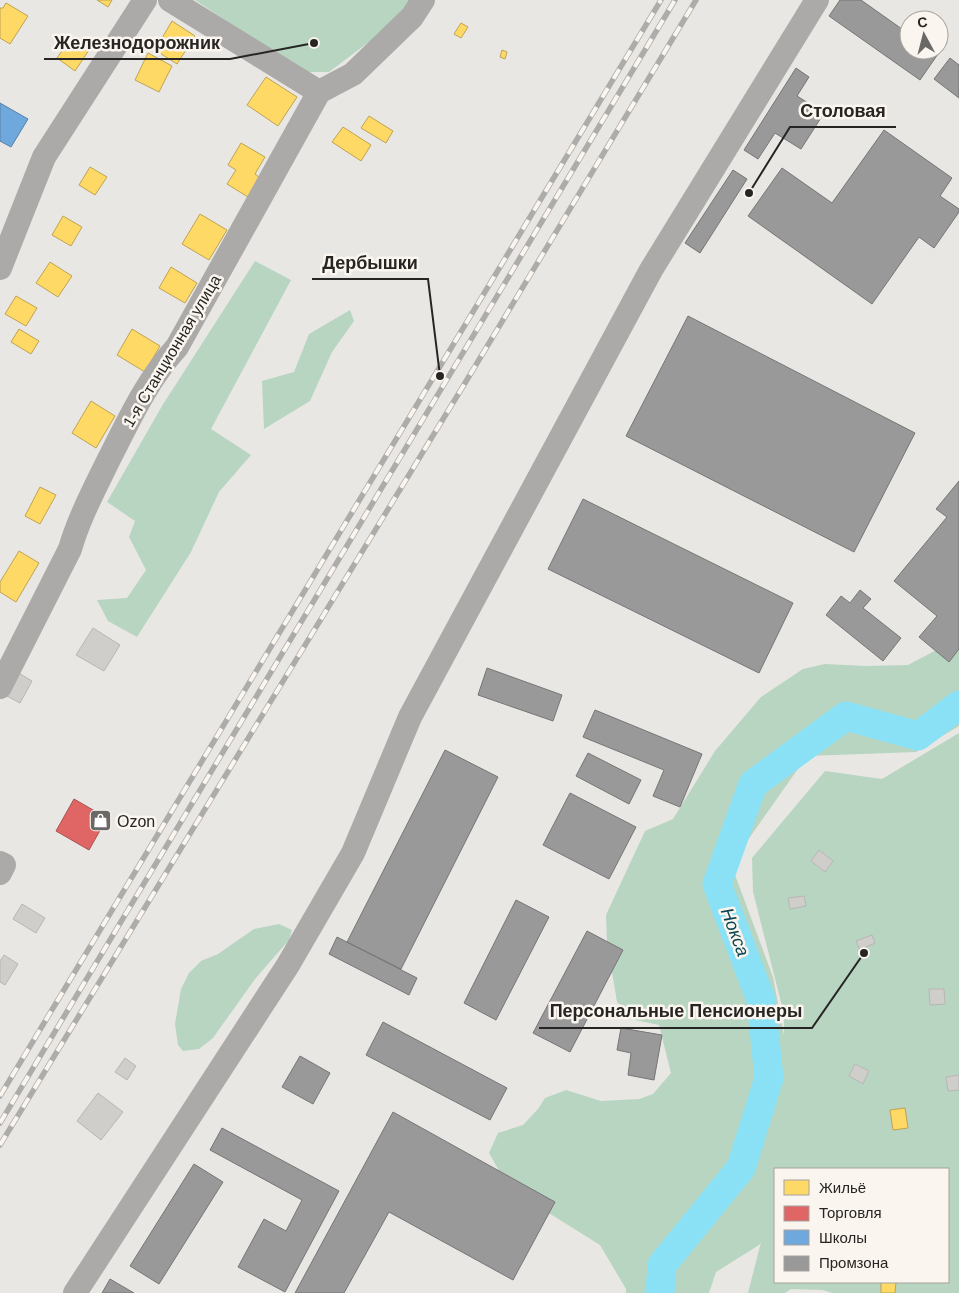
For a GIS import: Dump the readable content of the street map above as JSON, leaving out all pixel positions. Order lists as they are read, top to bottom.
{
  "streets": {
    "street": ["1-я Станционная улица"]
  },
  "water": ["Нокса"],
  "places": {
    "other": [
      "Железнодорожник",
      "Столовая",
      "Дербышки",
      "Персональные Пенсионеры"
    ],
    "shop": ["Ozon"]
  },
  "legend": [
    "Жильё",
    "Торговля",
    "Школы",
    "Промзона"
  ],
  "north": "top"
}
